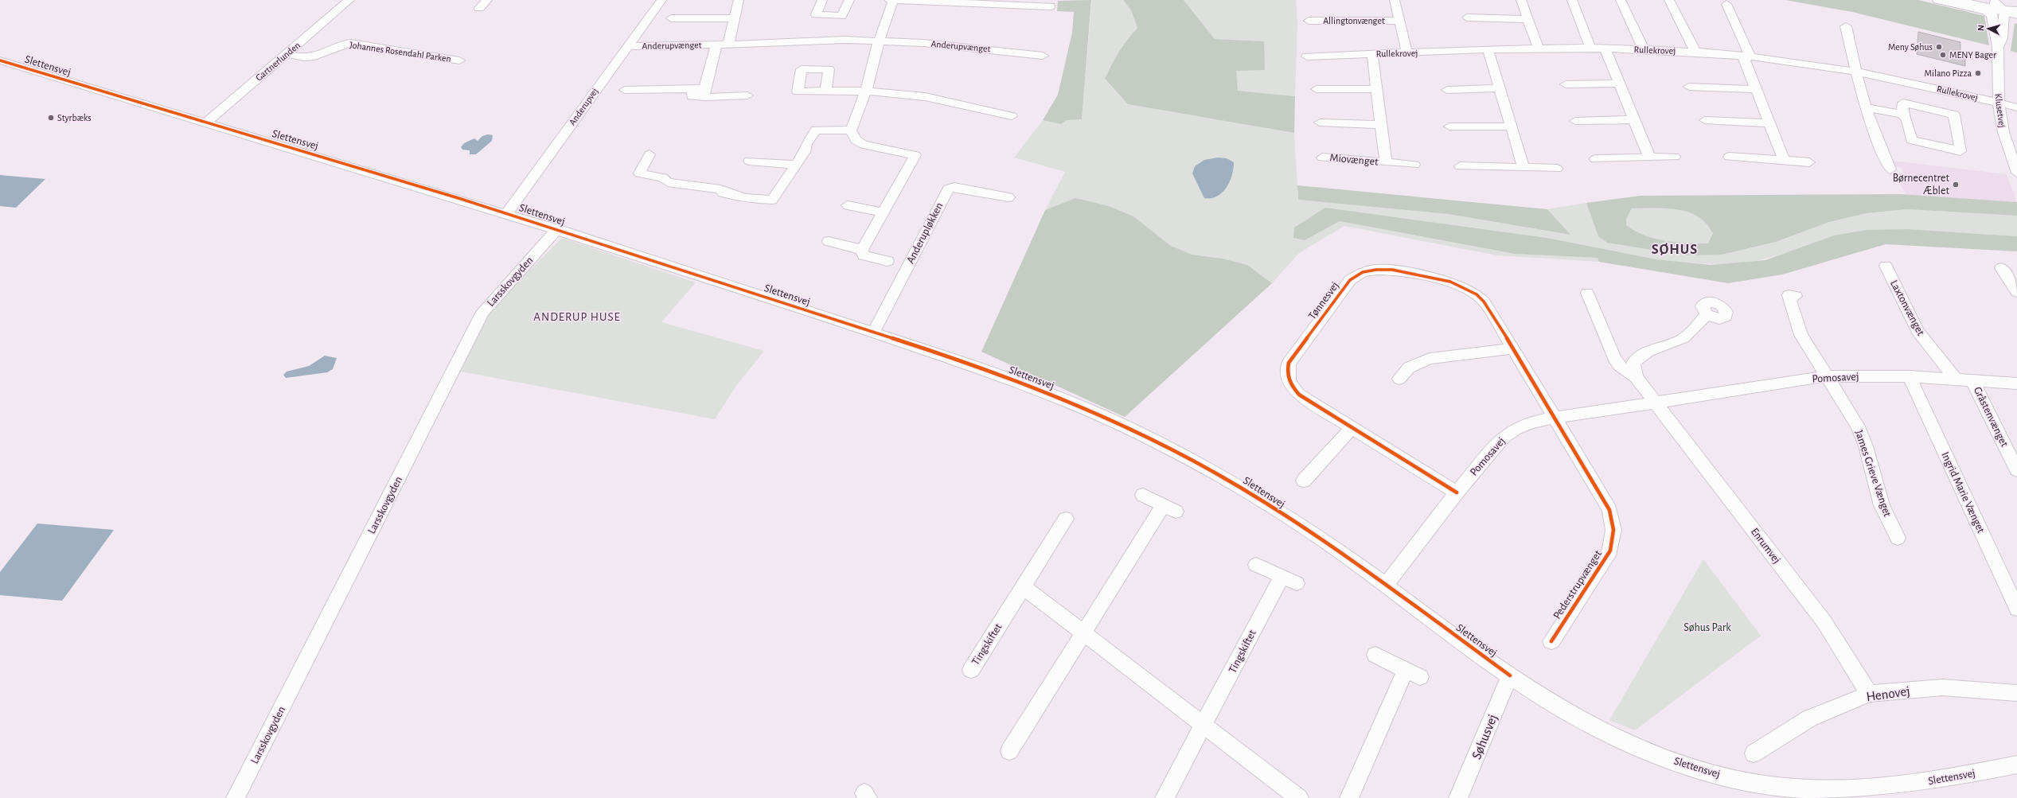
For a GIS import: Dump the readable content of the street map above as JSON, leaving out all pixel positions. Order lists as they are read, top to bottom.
{
  "streets": {
    "street": [
      "Allingtonvænget",
      "Anderupvænget",
      "Rullekrovej",
      "Johannes Rosendahl Parken",
      "Gartnerlunden",
      "Slettensvej",
      "Anderupvej",
      "Klusetvej",
      "Miovænget",
      "Anderupløkken",
      "Larsskovgyden",
      "Tønnesvej",
      "Laxtonvænget",
      "Pomosavej",
      "Gråstenvænget",
      "James Grieve Vænget",
      "Ingrid Marie Vænget",
      "Enrumvej",
      "Pederstrupvænget",
      "Tingskiftet",
      "Henovej",
      "Søhusvej"
    ]
  },
  "crossings": [
    ["Allingtonvænget", "Rullekrovej"],
    ["Anderupvænget", "Anderupvej"],
    ["Rullekrovej", "Klusetvej"],
    ["Rullekrovej", "Miovænget"],
    ["Johannes Rosendahl Parken", "Gartnerlunden"],
    ["Gartnerlunden", "Slettensvej"],
    ["Slettensvej", "Anderupvej"],
    ["Slettensvej", "Anderupløkken"],
    ["Slettensvej", "Larsskovgyden"],
    ["Slettensvej", "Pomosavej"],
    ["Slettensvej", "Søhusvej"],
    ["Tønnesvej", "Pomosavej"],
    ["Tønnesvej", "Pederstrupvænget"],
    ["Laxtonvænget", "Pomosavej"],
    ["Pomosavej", "Gråstenvænget"],
    ["Pomosavej", "James Grieve Vænget"],
    ["Pomosavej", "Ingrid Marie Vænget"],
    ["Pomosavej", "Enrumvej"],
    ["Pomosavej", "Pederstrupvænget"],
    ["Enrumvej", "Henovej"]
  ],
  "districts": ["SØHUS", "ANDERUP HUSE"],
  "parks": ["Søhus Park"],
  "places": [
    "Meny Søhus",
    "MENY Bager",
    "Milano Pizza",
    "Styrbæks",
    "Børnecentret Æblet"
  ],
  "north": "left"
}
